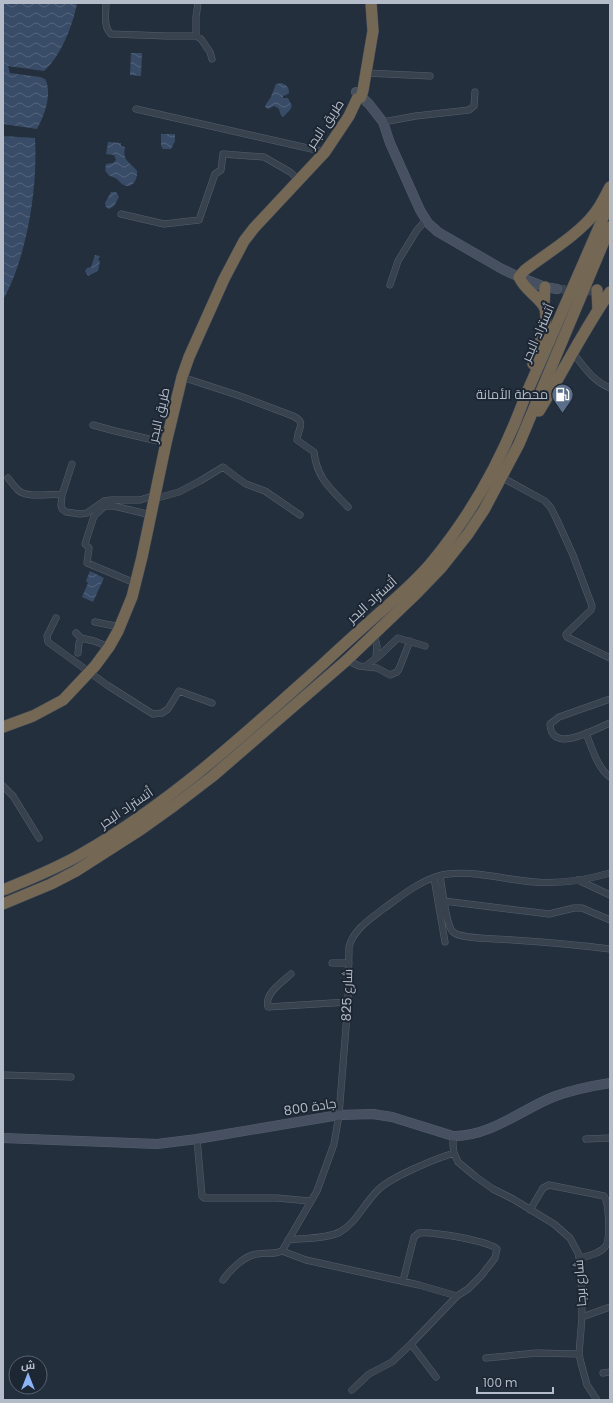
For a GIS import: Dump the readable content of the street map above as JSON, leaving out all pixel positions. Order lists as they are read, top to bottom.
{
  "streets": {
    "highway": ["طريق البحر", "أتستراد البحر"],
    "main road": ["جادة 800"],
    "street": ["شارع 825", "شارع برجا"]
  },
  "crossings": [
    ["شارع 825", "جادة 800"]
  ],
  "places": {
    "fuel station": ["محطة الأمانة"]
  },
  "scale_bar": "100 m",
  "north": "top"
}
